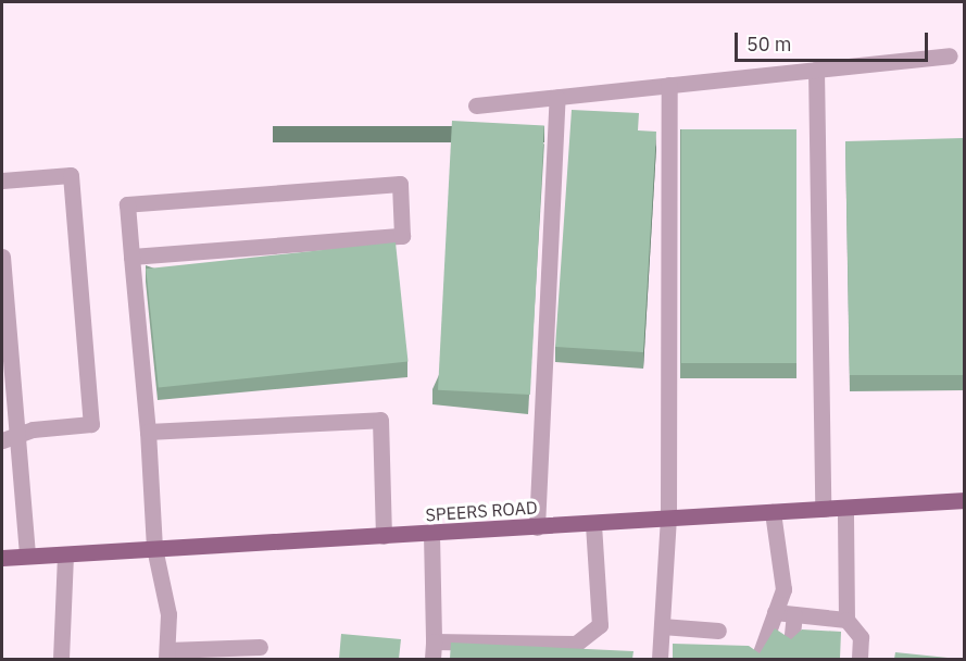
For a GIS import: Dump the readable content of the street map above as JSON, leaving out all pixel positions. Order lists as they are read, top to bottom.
{
  "streets": {
    "main road": ["SPEERS ROAD"]
  },
  "scale_bar": "50 m"
}
